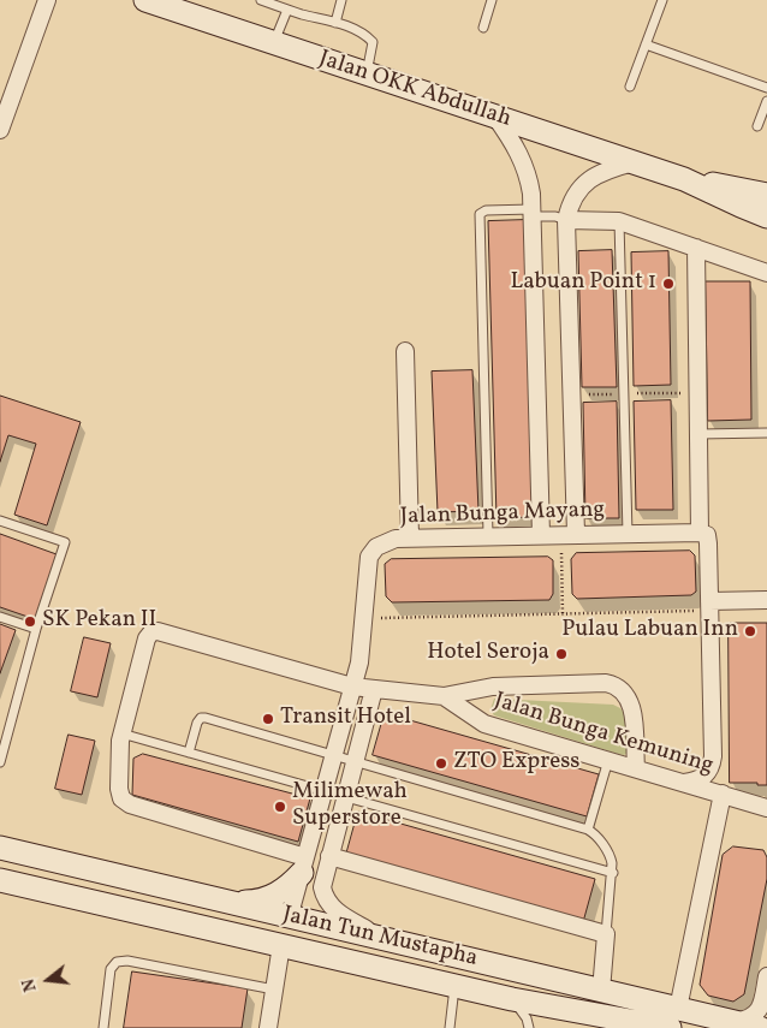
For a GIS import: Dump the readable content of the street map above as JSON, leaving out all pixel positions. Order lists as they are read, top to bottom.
{
  "streets": {
    "main road": ["Jalan OKK Abdullah", "Jalan Tun Mustapha"],
    "street": ["Jalan Bunga Mayang", "Jalan Bunga Kemuning"]
  },
  "crossings": [
    ["Jalan Bunga Mayang", "Jalan Bunga Kemuning"],
    ["Jalan Bunga Mayang", "Jalan Tun Mustapha"]
  ],
  "places": [
    "Labuan Point 1",
    "SK Pekan II",
    "Pulau Labuan Inn",
    "Hotel Seroja",
    "Transit Hotel",
    "ZTO Express",
    "Milimewah Superstore"
  ],
  "north": "left"
}
